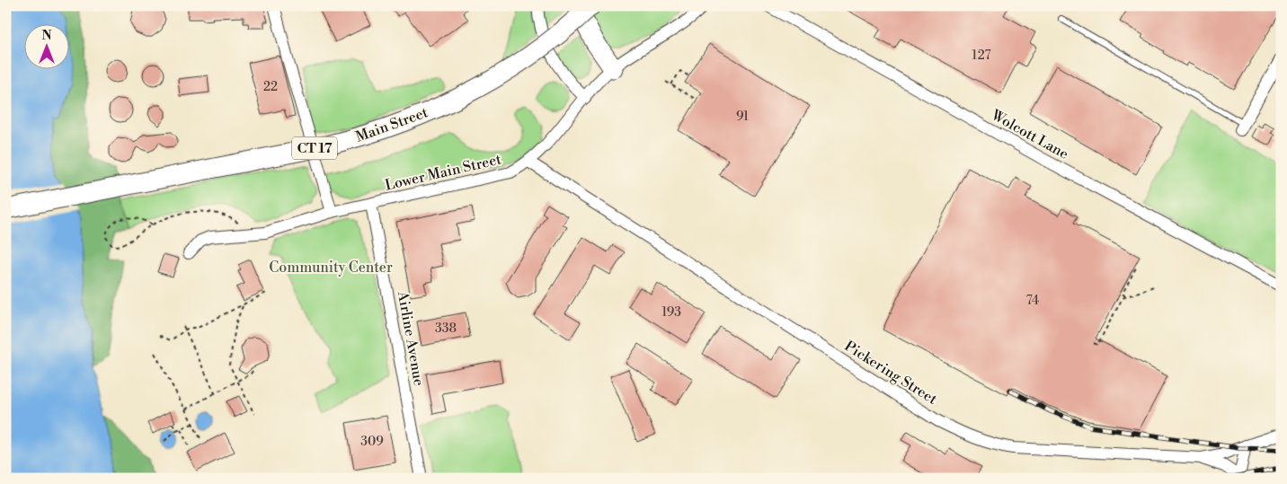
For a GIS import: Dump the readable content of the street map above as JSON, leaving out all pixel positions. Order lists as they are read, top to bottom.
{
  "streets": {
    "highway": ["Main Street", "CT 17"],
    "street": [
      "Wolcott Lane",
      "Lower Main Street",
      "Airline Avenue",
      "Pickering Street"
    ]
  },
  "crossings": [
    ["Lower Main Street", "Airline Avenue"],
    ["Lower Main Street", "Pickering Street"]
  ],
  "parks": ["Community Center"],
  "house_numbers": [
    "127",
    "22",
    "91",
    "74",
    "193",
    "338",
    "309"
  ],
  "north": "top"
}
